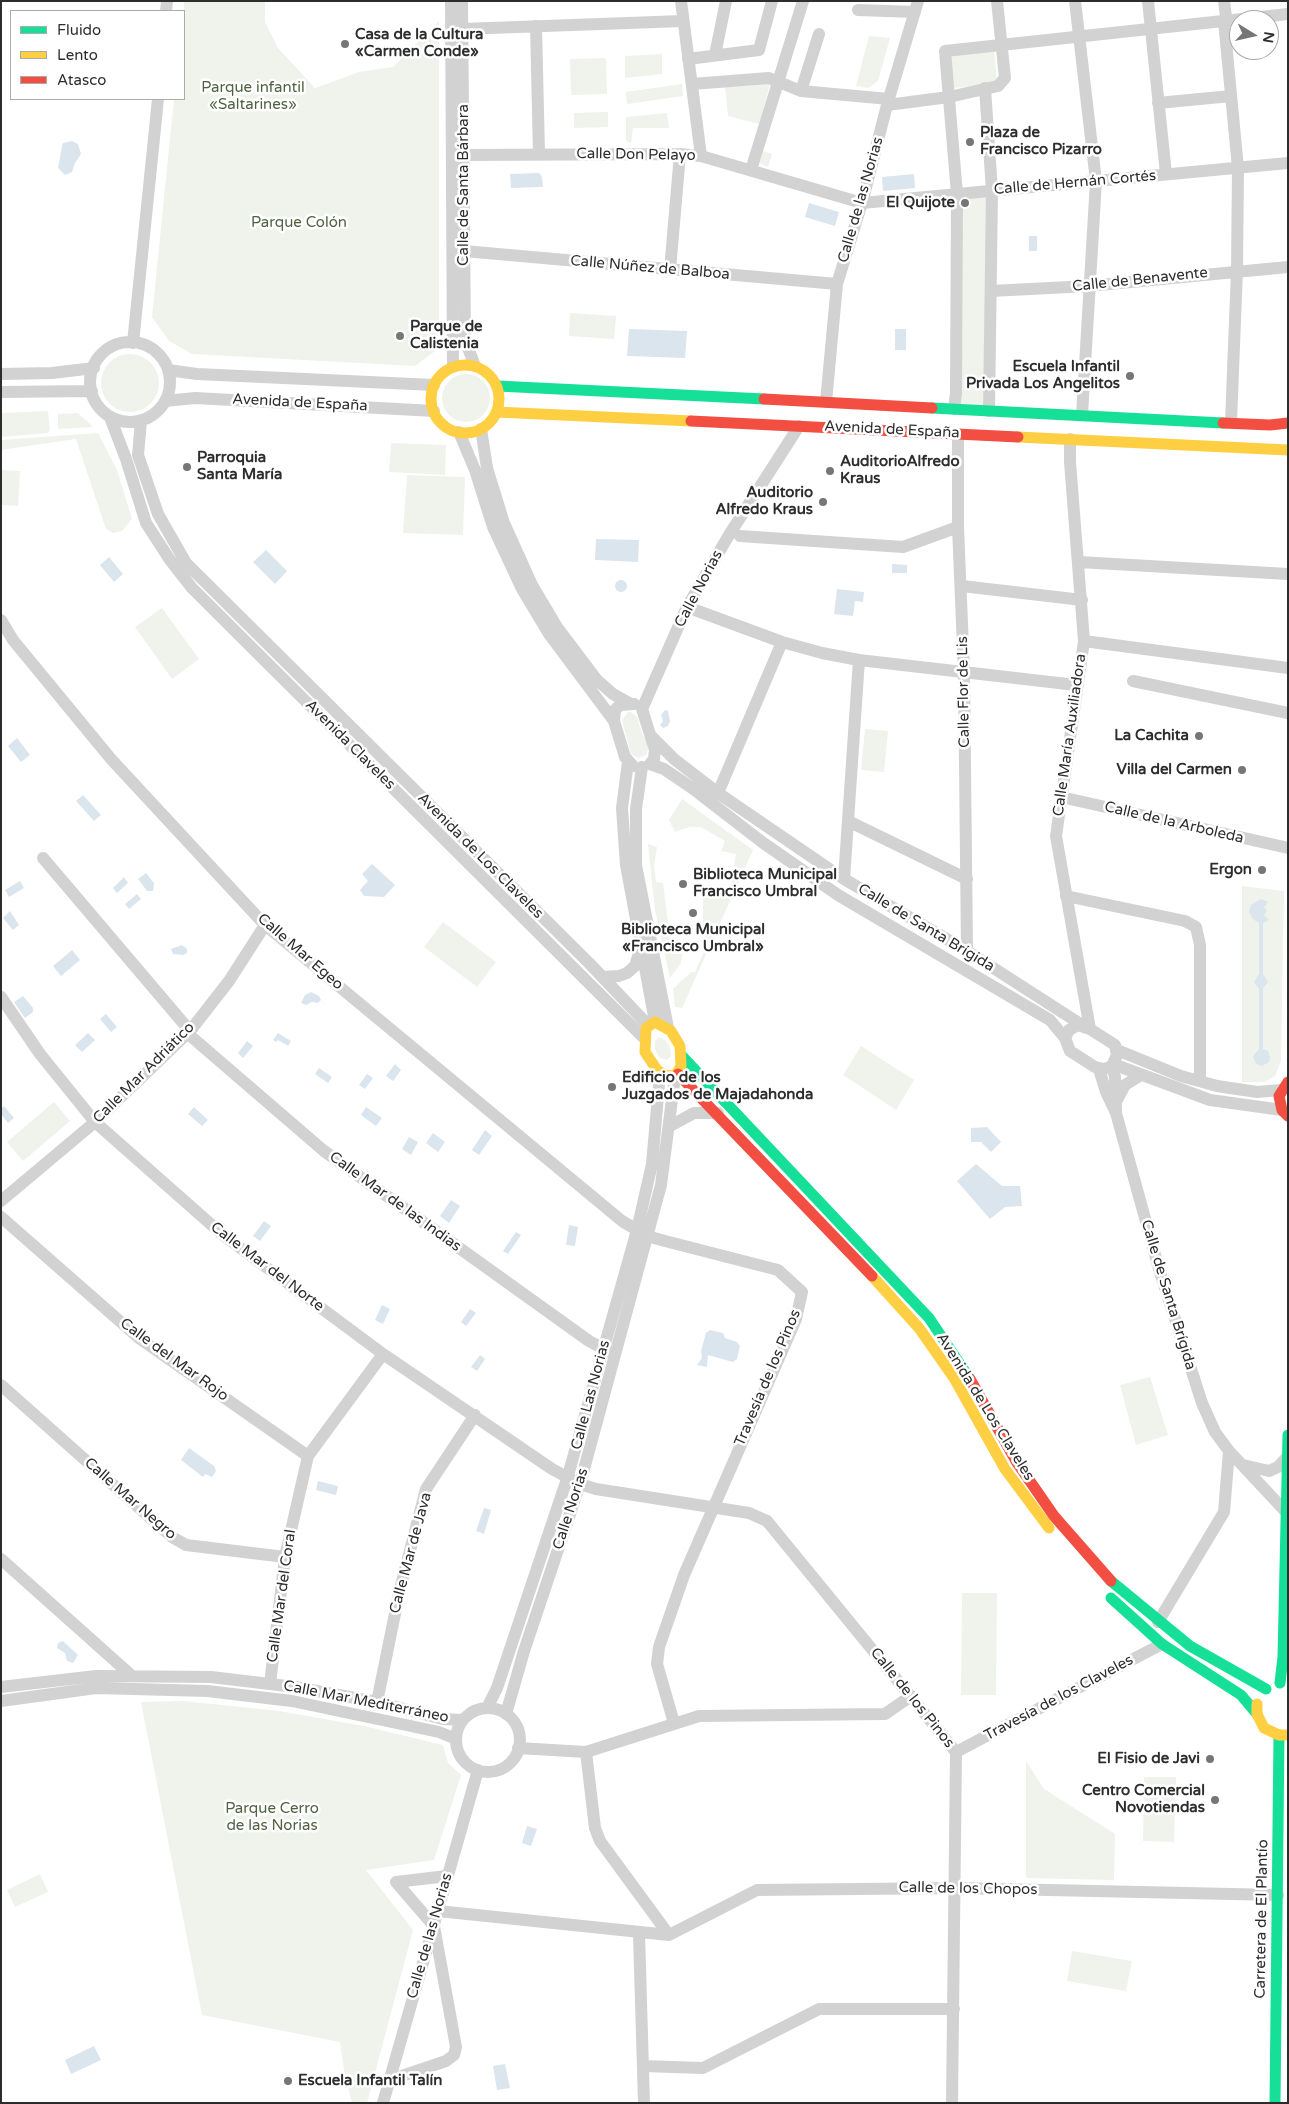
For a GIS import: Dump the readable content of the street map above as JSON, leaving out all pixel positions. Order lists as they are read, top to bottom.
{
  "streets": {
    "street": [
      "Calle Don Pelayo",
      "Calle de Hernán Cortés",
      "Calle de Santa Bárbara",
      "Calle de las Norias",
      "Calle Núñez de Balboa",
      "Calle de Benavente",
      "Avenida de España",
      "Calle Norias",
      "Calle Flor de Lis",
      "Calle María Auxiliadora",
      "Avenida Claveles",
      "Calle de la Arboleda",
      "Avenida de Los Claveles",
      "Calle de Santa Brígida",
      "Calle Mar Egeo",
      "Calle Mar Adriático",
      "Calle Mar de las Indias",
      "Calle Mar del Norte",
      "Calle del Mar Rojo",
      "Travesía de los Pinos",
      "Calle Las Norias",
      "Calle Mar Negro",
      "Calle Mar de Java",
      "Calle Mar del Coral",
      "Calle de los Pinos",
      "Travesía de los Claveles",
      "Calle Mar Mediterráneo",
      "Calle de los Chopos",
      "Carretera de El Plantío"
    ]
  },
  "crossings": [
    ["Calle Don Pelayo", "Calle de Hernán Cortés"],
    ["Calle Don Pelayo", "Calle de Santa Bárbara"],
    ["Calle Don Pelayo", "Calle de las Norias"],
    ["Calle de Hernán Cortés", "Calle de las Norias"],
    ["Calle de Santa Bárbara", "Calle Núñez de Balboa"],
    ["Calle de Santa Bárbara", "Avenida de España"],
    ["Calle de las Norias", "Calle Núñez de Balboa"],
    ["Calle de las Norias", "Avenida de España"],
    ["Calle de las Norias", "Calle Norias"],
    ["Calle de las Norias", "Calle Las Norias"],
    ["Calle de las Norias", "Calle Mar Mediterráneo"],
    ["Avenida de España", "Calle Norias"],
    ["Avenida de España", "Calle Flor de Lis"],
    ["Avenida de España", "Calle María Auxiliadora"],
    ["Avenida de España", "Avenida Claveles"],
    ["Avenida de España", "Avenida de Los Claveles"],
    ["Calle Norias", "Avenida Claveles"],
    ["Calle Norias", "Avenida de Los Claveles"],
    ["Calle Norias", "Calle Mar Egeo"],
    ["Calle Norias", "Calle Mar de las Indias"],
    ["Calle Norias", "Calle Mar del Norte"],
    ["Calle Norias", "Travesía de los Pinos"],
    ["Calle Norias", "Calle Las Norias"],
    ["Calle Norias", "Calle de los Pinos"],
    ["Calle Norias", "Calle Mar Mediterráneo"],
    ["Calle Flor de Lis", "Calle de Santa Brígida"],
    ["Calle María Auxiliadora", "Calle de la Arboleda"],
    ["Calle María Auxiliadora", "Calle de Santa Brígida"],
    ["Avenida Claveles", "Avenida de Los Claveles"],
    ["Calle Mar Egeo", "Calle Mar Adriático"],
    ["Calle Mar Egeo", "Travesía de los Pinos"],
    ["Calle Mar Adriático", "Calle Mar de las Indias"],
    ["Calle Mar Adriático", "Calle Mar del Norte"],
    ["Calle Mar de las Indias", "Calle Las Norias"],
    ["Calle Mar del Norte", "Calle Las Norias"],
    ["Calle Mar del Norte", "Calle Mar de Java"],
    ["Calle Mar del Norte", "Calle Mar del Coral"],
    ["Calle Mar del Norte", "Calle de los Pinos"],
    ["Calle del Mar Rojo", "Calle Mar del Coral"],
    ["Travesía de los Pinos", "Calle de los Pinos"],
    ["Calle Las Norias", "Calle Mar Mediterráneo"],
    ["Calle Mar Negro", "Calle Mar del Coral"],
    ["Calle Mar de Java", "Calle Mar Mediterráneo"],
    ["Calle Mar del Coral", "Calle Mar Mediterráneo"],
    ["Calle de los Pinos", "Travesía de los Claveles"],
    ["Calle de los Pinos", "Calle de los Chopos"],
    ["Calle de los Chopos", "Carretera de El Plantío"]
  ],
  "parks": ["Parque infantil «Saltarines»", "Parque Colón", "Parque Cerro de las Norias"],
  "places": [
    "Casa de la Cultura «Carmen Conde»",
    "Plaza de Francisco Pizarro",
    "El Quijote",
    "Parque de Calistenia",
    "Escuela Infantil Privada Los Angelitos",
    "Parroquia Santa María",
    "AuditorioAlfredo Kraus",
    "Auditorio Alfredo Kraus",
    "La Cachita",
    "Villa del Carmen",
    "Ergon",
    "Biblioteca Municipal Francisco Umbral",
    "Biblioteca Municipal «Francisco Umbral»",
    "Edificio de los Juzgados de Majadahonda",
    "El Fisio de Javi",
    "Centro Comercial Novotiendas",
    "Escuela Infantil Talín"
  ],
  "legend": ["Fluido", "Lento", "Atasco"],
  "north": "right"
}
